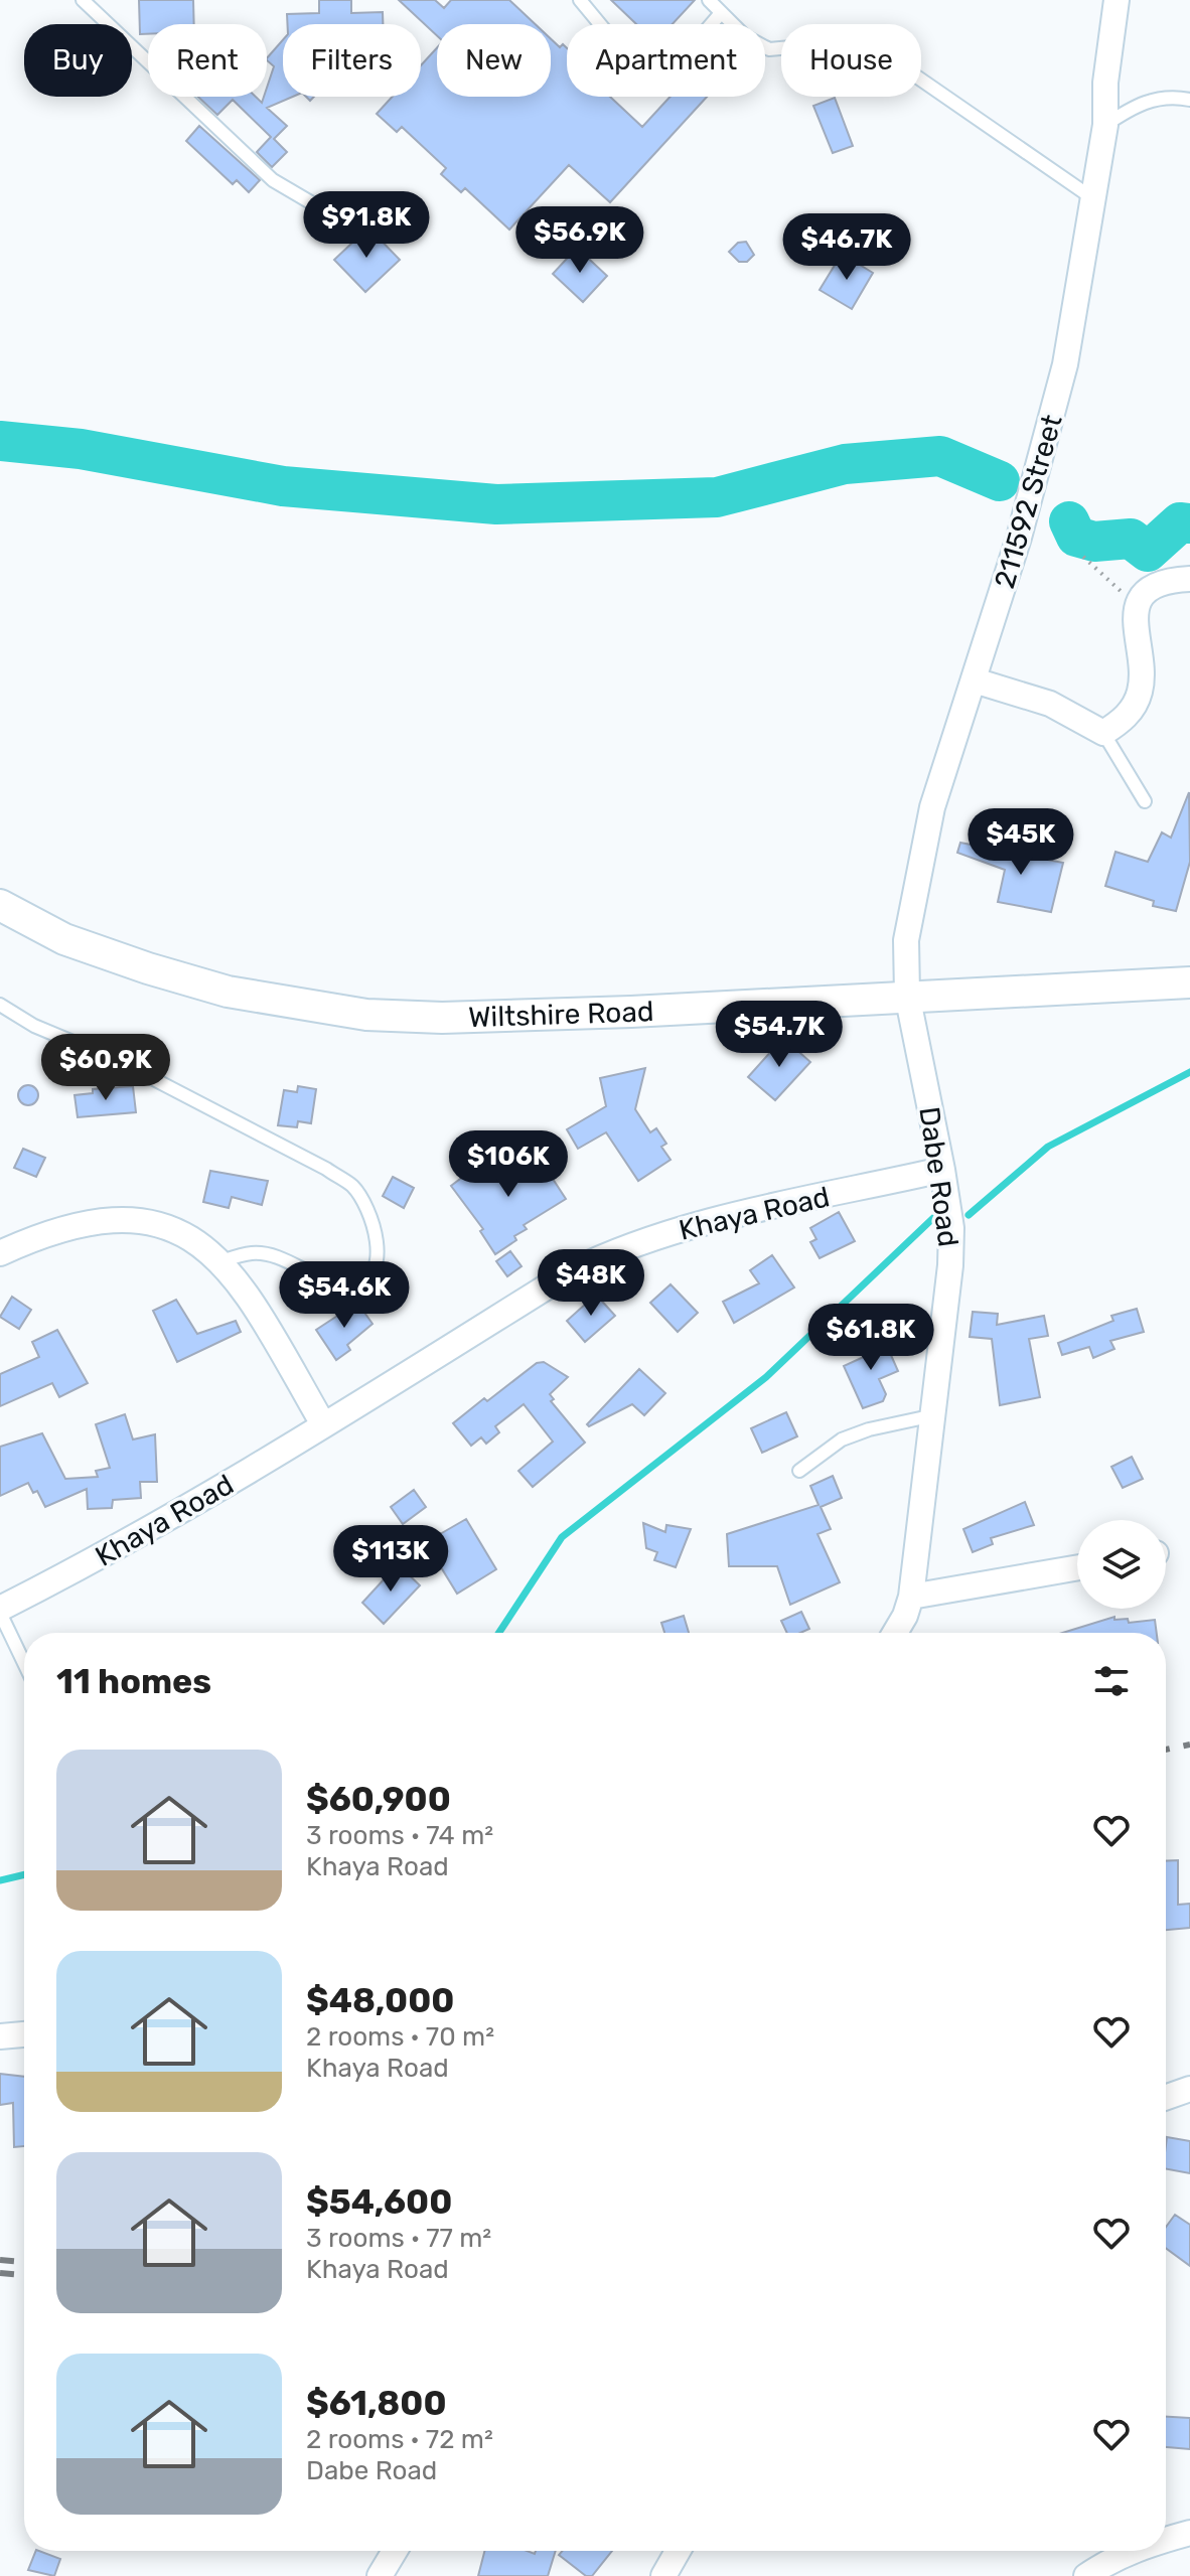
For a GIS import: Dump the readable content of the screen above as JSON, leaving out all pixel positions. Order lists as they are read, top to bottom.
{
  "streets": {
    "street": [
      "211592 Street",
      "Wiltshire Road",
      "Dabe Road",
      "Khaya Road"
    ]
  },
  "crossings": [
    ["211592 Street", "Wiltshire Road"],
    ["211592 Street", "Dabe Road"],
    ["Wiltshire Road", "Dabe Road"],
    ["Dabe Road", "Khaya Road"]
  ],
  "page": {
    "chip": [
      "Buy",
      "Rent",
      "Filters",
      "New",
      "Apartment",
      "House"
    ],
    "price": [
      "$91.8K",
      "$56.9K",
      "$46.7K",
      "$45K",
      "$54.7K",
      "$60.9K",
      "$106K",
      "$48K",
      "$54.6K",
      "$61.8K",
      "$113K"
    ],
    "heading": "11 homes",
    "list": [
      {
        "name": "$60,900",
        "note": "3 rooms · 74 m² · Khaya Road"
      },
      {
        "name": "$48,000",
        "note": "2 rooms · 70 m² · Khaya Road"
      },
      {
        "name": "$54,600",
        "note": "3 rooms · 77 m² · Khaya Road"
      },
      {
        "name": "$61,800",
        "note": "2 rooms · 72 m² · Dabe Road"
      }
    ]
  }
}
